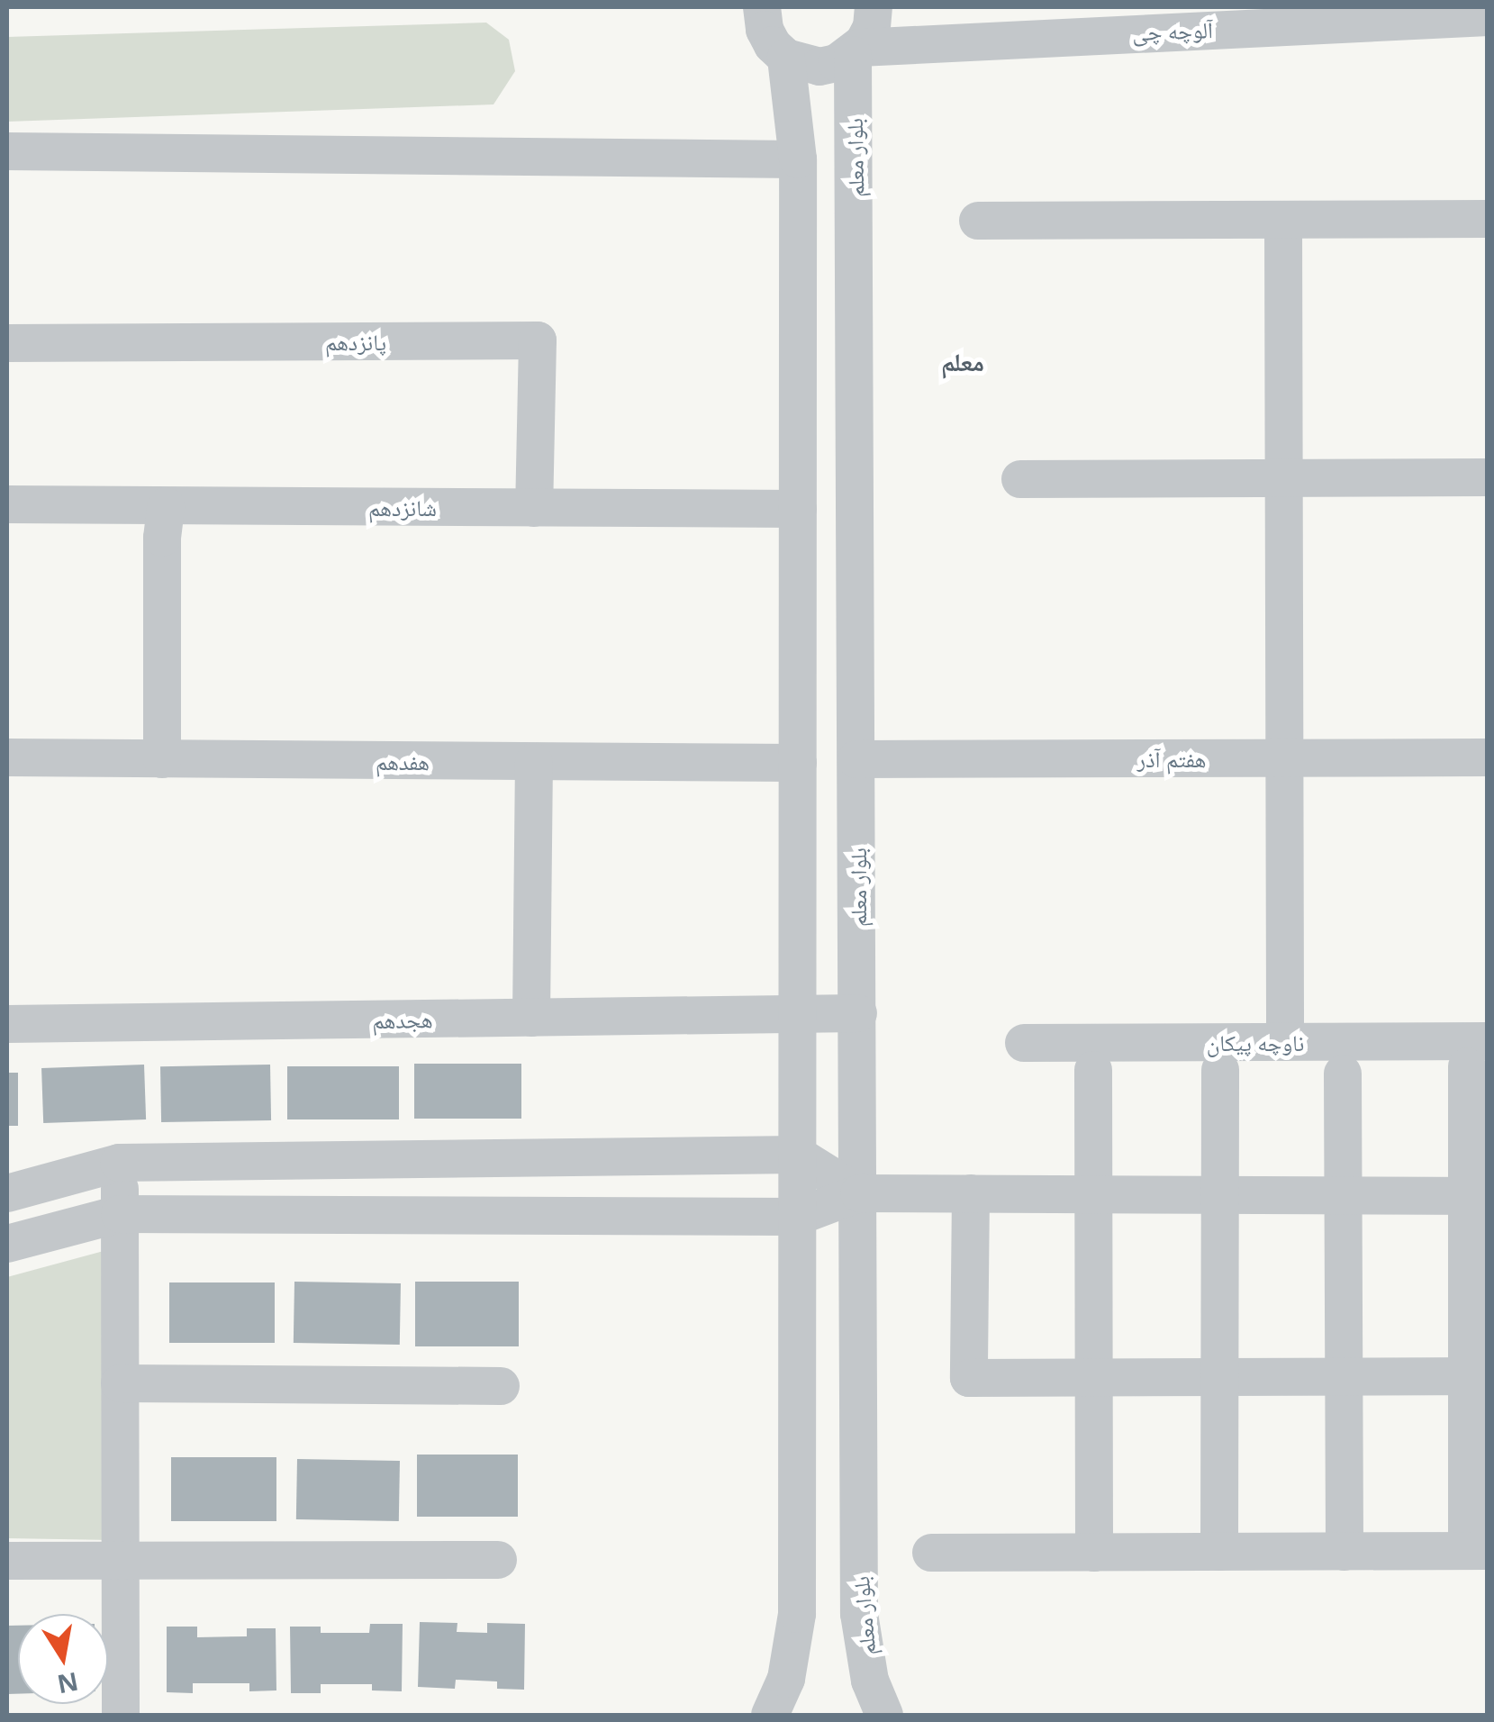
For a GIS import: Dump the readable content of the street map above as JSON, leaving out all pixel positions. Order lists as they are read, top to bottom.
{
  "streets": {
    "street": [
      "آلوچه چی",
      "بلوار معلم",
      "پانزدهم",
      "شانزدهم",
      "هفتم آذر",
      "هفدهم",
      "هجدهم",
      "ناوچه پیکان"
    ]
  },
  "crossings": [
    ["آلوچه چی", "بلوار معلم"],
    ["بلوار معلم", "هفتم آذر"],
    ["بلوار معلم", "هجدهم"],
    ["پانزدهم", "شانزدهم"]
  ],
  "districts": ["معلم"],
  "north": "bottom"
}
